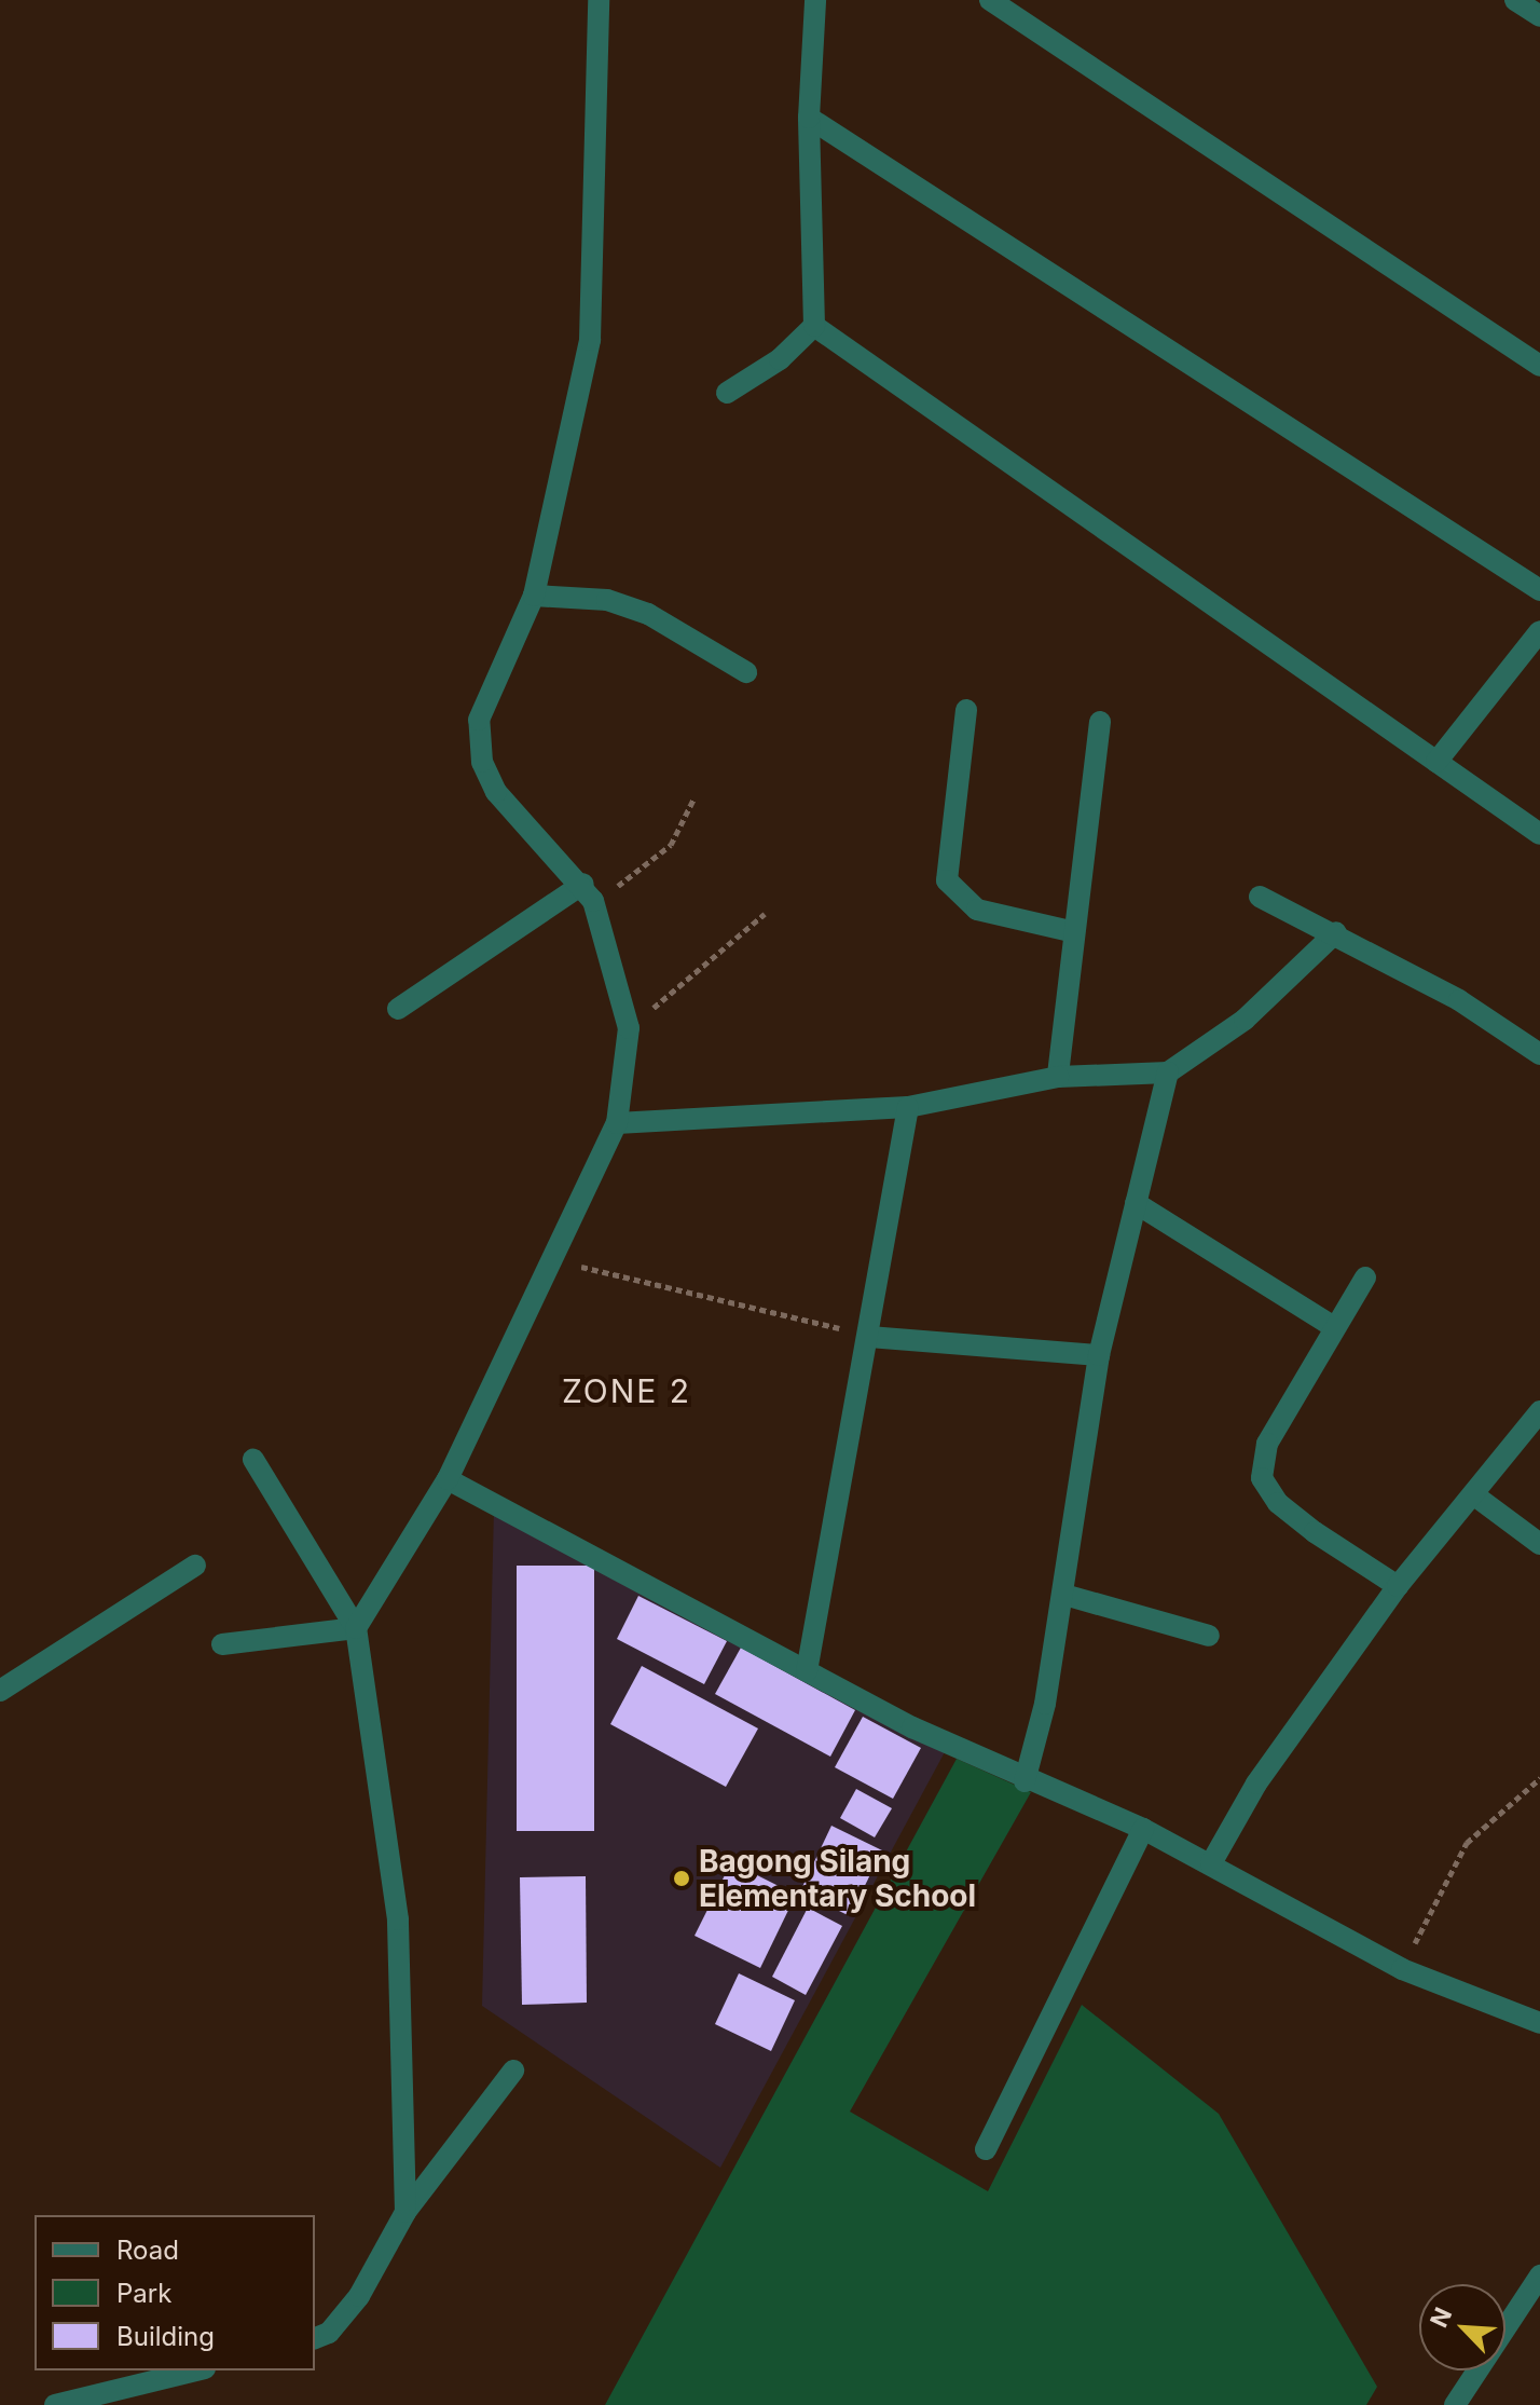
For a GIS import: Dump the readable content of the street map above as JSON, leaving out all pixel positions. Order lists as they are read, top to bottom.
{
  "districts": ["ZONE 2"],
  "places": ["Bagong Silang Elementary School"],
  "legend": ["Road", "Park", "Building"],
  "north": "top left"
}
